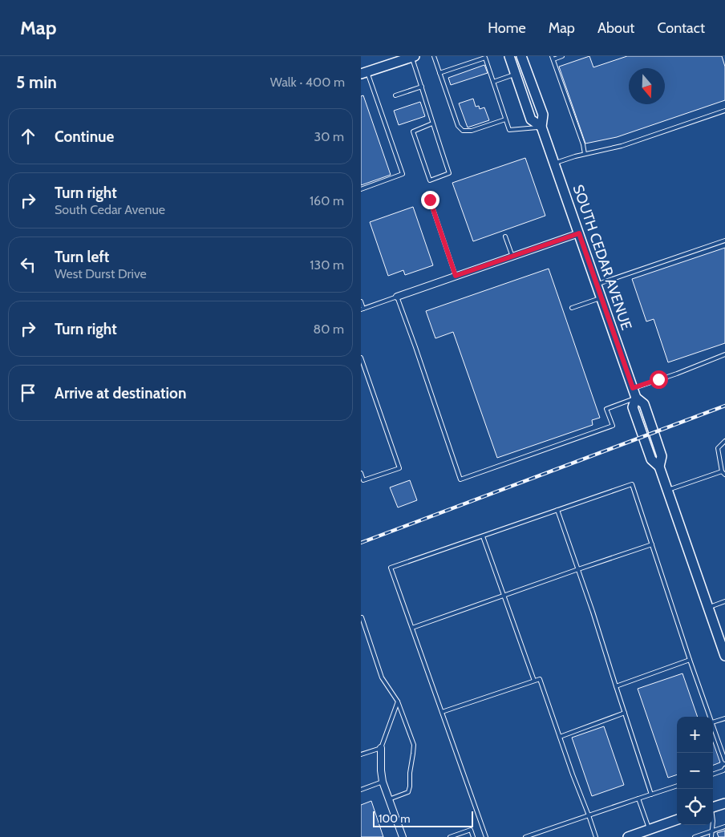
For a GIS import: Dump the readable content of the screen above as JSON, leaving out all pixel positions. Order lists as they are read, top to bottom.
{
  "streets": {
    "main road": ["SOUTH CEDAR AVENUE"]
  },
  "scale_bar": "100 m",
  "north": "bottom",
  "page": {
    "header": "Map",
    "nav": [
      "Home",
      "Map",
      "About",
      "Contact"
    ],
    "heading": ["5 min", "Walk · 400 m"],
    "list": [
      ["Continue", "30 m"],
      ["Turn right", "South Cedar Avenue", "160 m"],
      ["Turn left", "West Durst Drive", "130 m"],
      ["Turn right", "80 m"],
      "Arrive at destination"
    ],
    "map_buttons": ["+", "−"],
    "scale": "100 m"
  }
}
